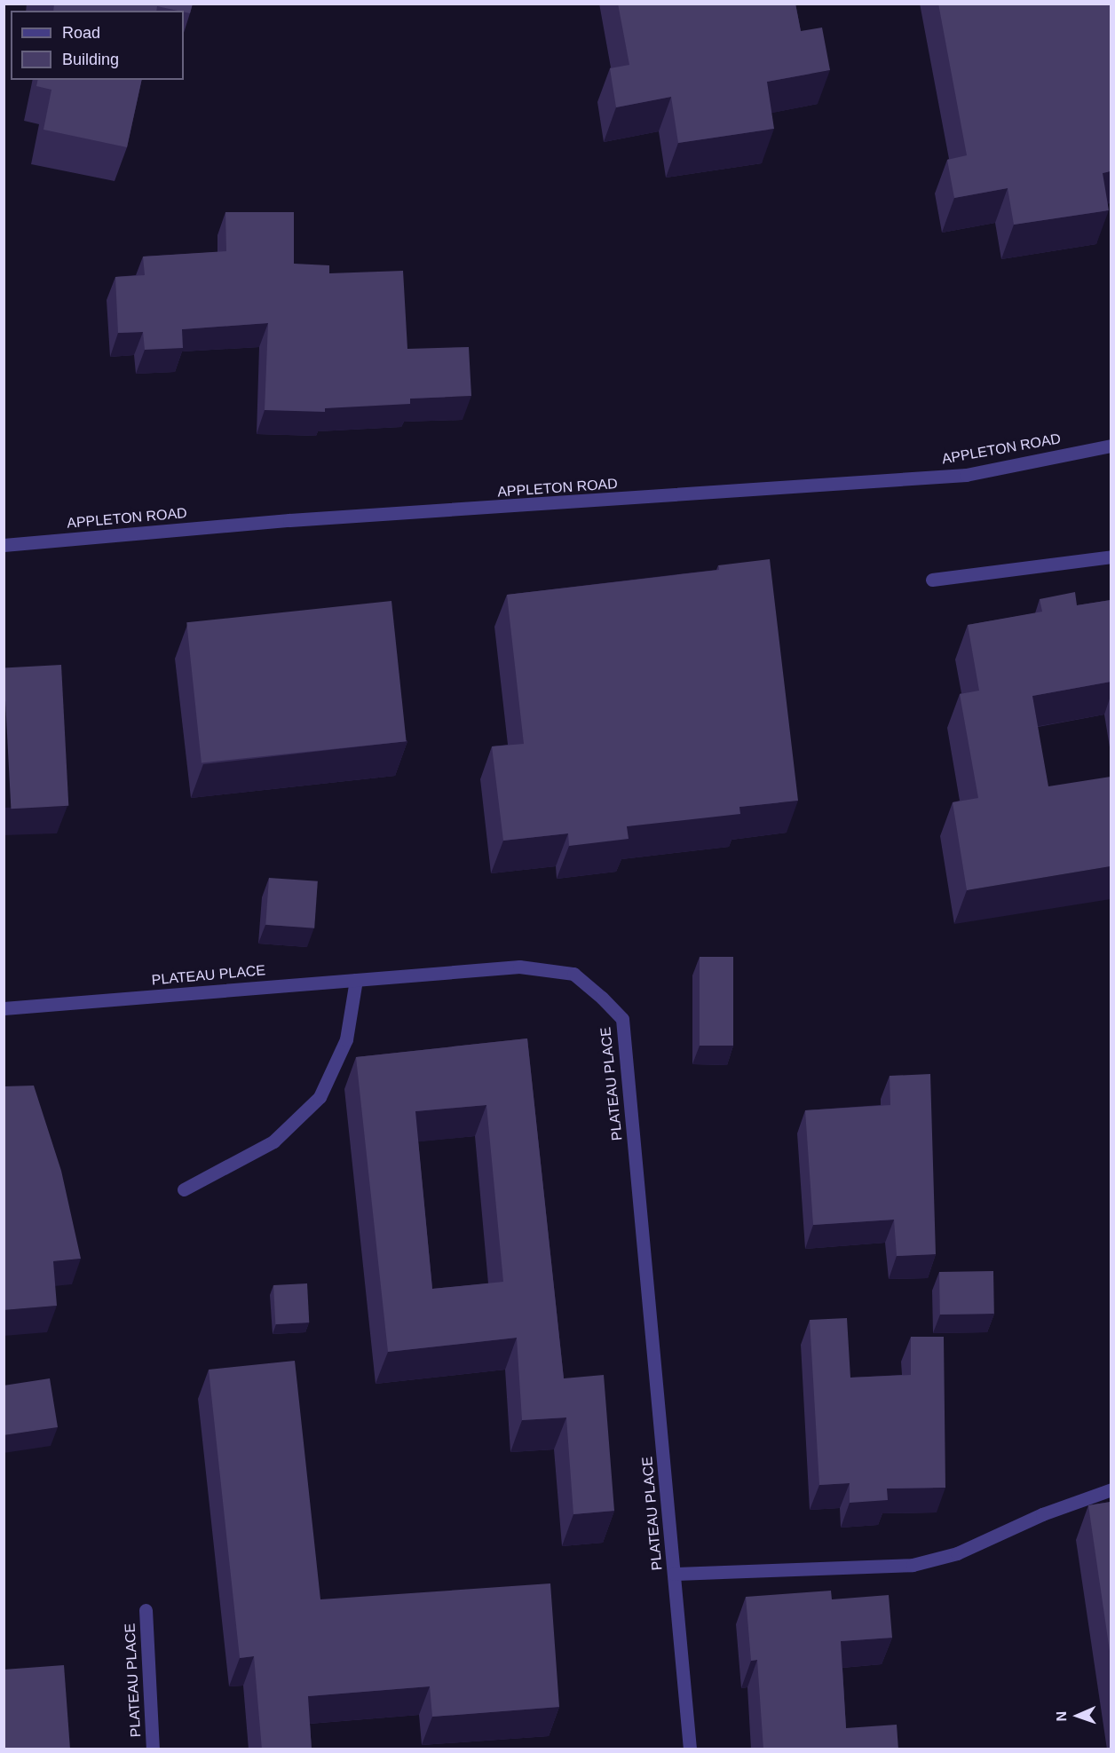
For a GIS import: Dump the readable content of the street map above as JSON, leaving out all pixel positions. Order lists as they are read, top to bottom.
{
  "streets": {
    "street": ["APPLETON ROAD", "PLATEAU PLACE"]
  },
  "legend": ["Road", "Building"],
  "north": "left"
}
